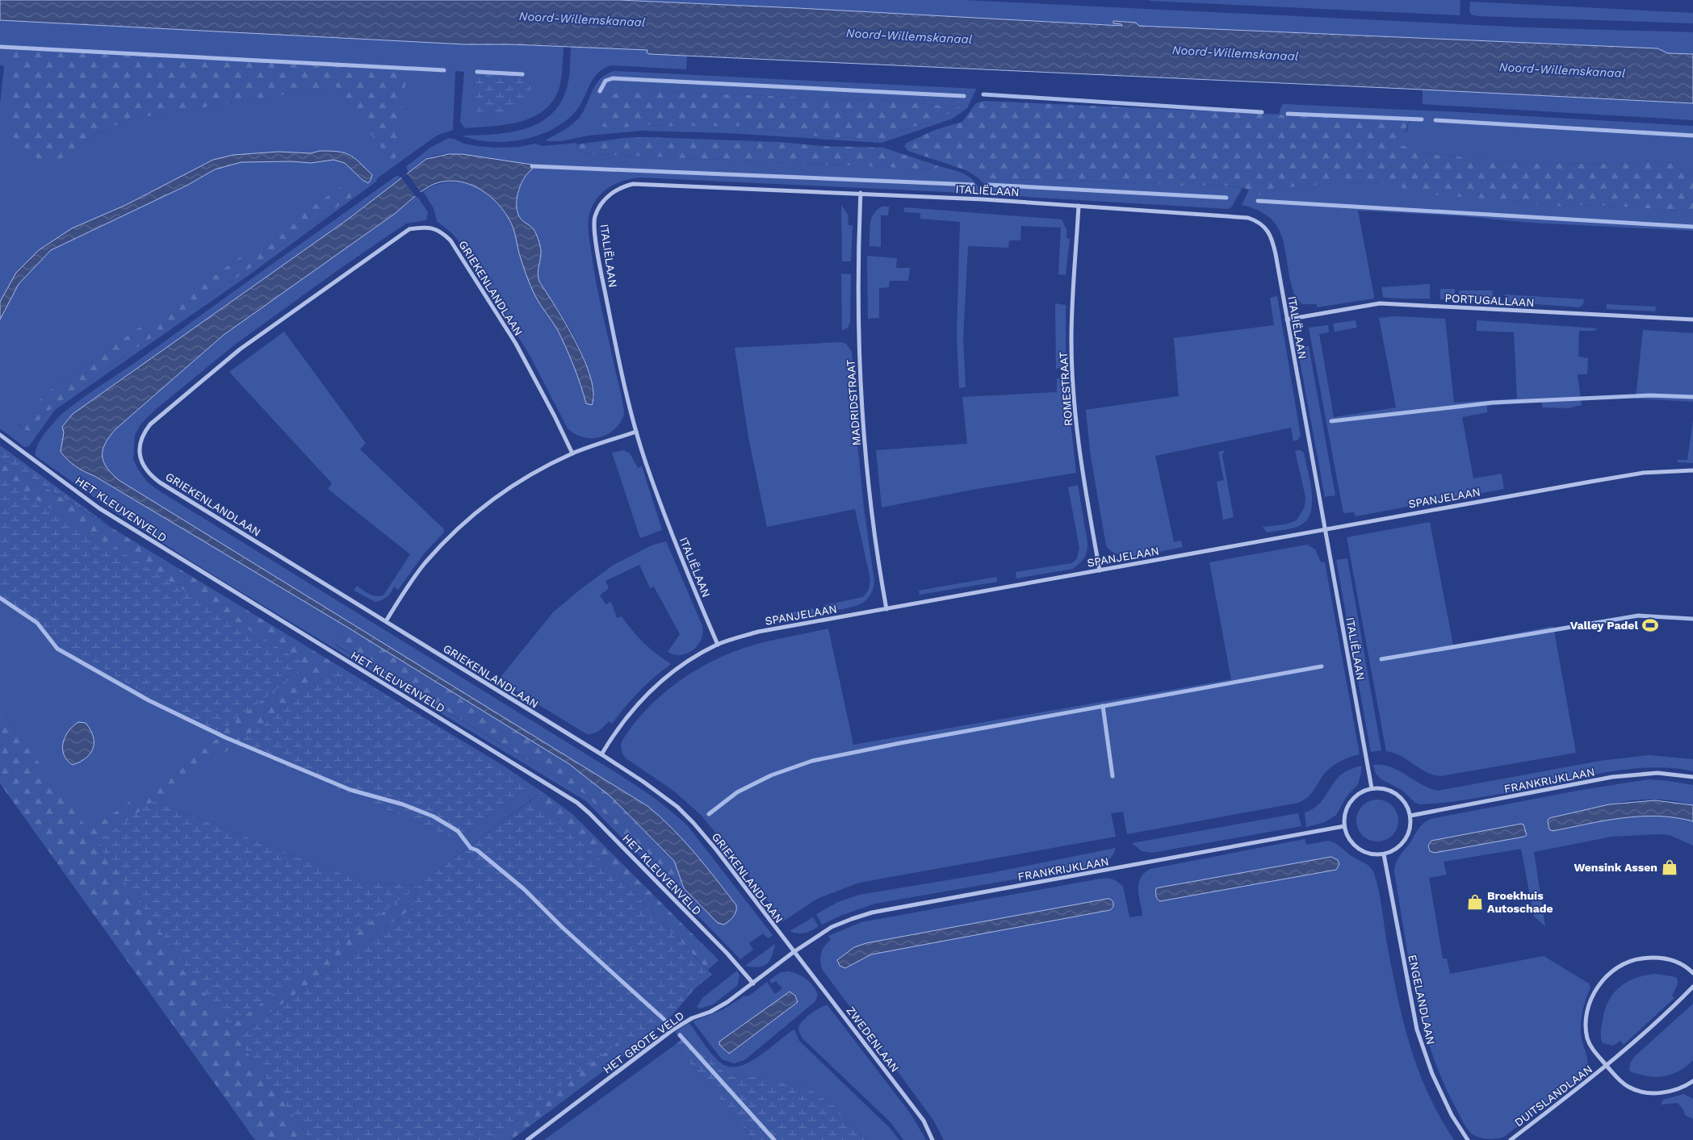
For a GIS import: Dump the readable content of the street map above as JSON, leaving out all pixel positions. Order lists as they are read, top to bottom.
{
  "streets": {
    "street": [
      "ITALIËLAAN",
      "GRIEKENLANDLAAN",
      "PORTUGALLAAN",
      "ROMESTRAAT",
      "MADRIDSTRAAT",
      "SPANJELAAN",
      "HET KLEUVENVELD",
      "FRANKRIJKLAAN",
      "ENGELANDLAAN",
      "ZWEDENLAAN",
      "HET GROTE VELD",
      "DUITSLANDLAAN"
    ]
  },
  "crossings": [
    ["ITALIËLAAN", "PORTUGALLAAN"],
    ["ITALIËLAAN", "ROMESTRAAT"],
    ["ITALIËLAAN", "MADRIDSTRAAT"],
    ["ITALIËLAAN", "SPANJELAAN"],
    ["ITALIËLAAN", "FRANKRIJKLAAN"],
    ["ITALIËLAAN", "ENGELANDLAAN"],
    ["GRIEKENLANDLAAN", "SPANJELAAN"],
    ["GRIEKENLANDLAAN", "FRANKRIJKLAAN"],
    ["GRIEKENLANDLAAN", "ZWEDENLAAN"],
    ["GRIEKENLANDLAAN", "HET GROTE VELD"],
    ["ROMESTRAAT", "SPANJELAAN"],
    ["MADRIDSTRAAT", "SPANJELAAN"],
    ["HET KLEUVENVELD", "HET GROTE VELD"],
    ["FRANKRIJKLAAN", "ENGELANDLAAN"],
    ["FRANKRIJKLAAN", "ZWEDENLAAN"],
    ["FRANKRIJKLAAN", "HET GROTE VELD"],
    ["ZWEDENLAAN", "HET GROTE VELD"]
  ],
  "water": ["Noord-Willemskanaal"],
  "places": {
    "sports": ["Valley Padel"],
    "shop": ["Wensink Assen", "Broekhuis Autoschade"]
  }
}
